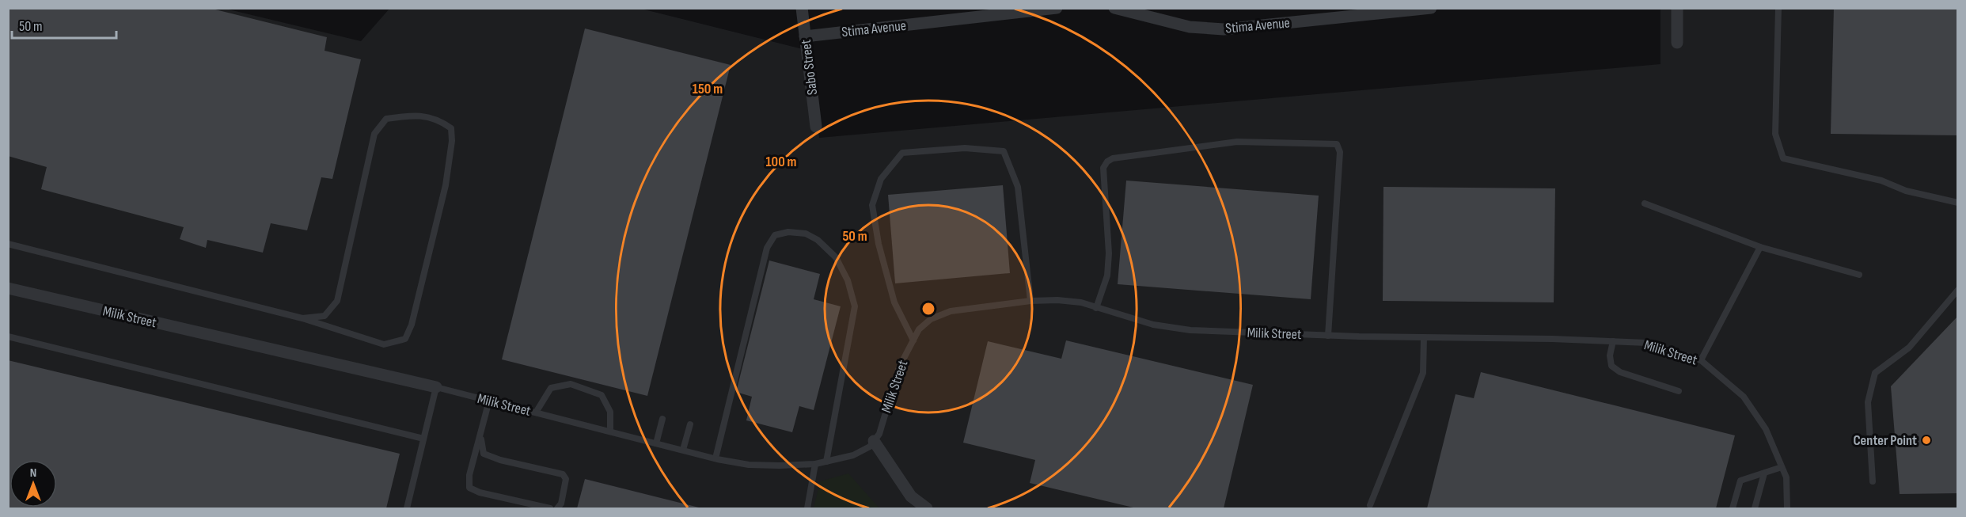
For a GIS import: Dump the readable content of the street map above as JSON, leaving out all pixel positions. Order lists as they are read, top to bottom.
{
  "streets": {
    "street": ["Stima Avenue", "Sabo Street", "Milik Street"]
  },
  "crossings": [
    ["Stima Avenue", "Sabo Street"]
  ],
  "places": ["Center Point"],
  "scale_bar": "50 m",
  "north": "top",
  "rings": ["150 m", "100 m", "50 m"]
}
